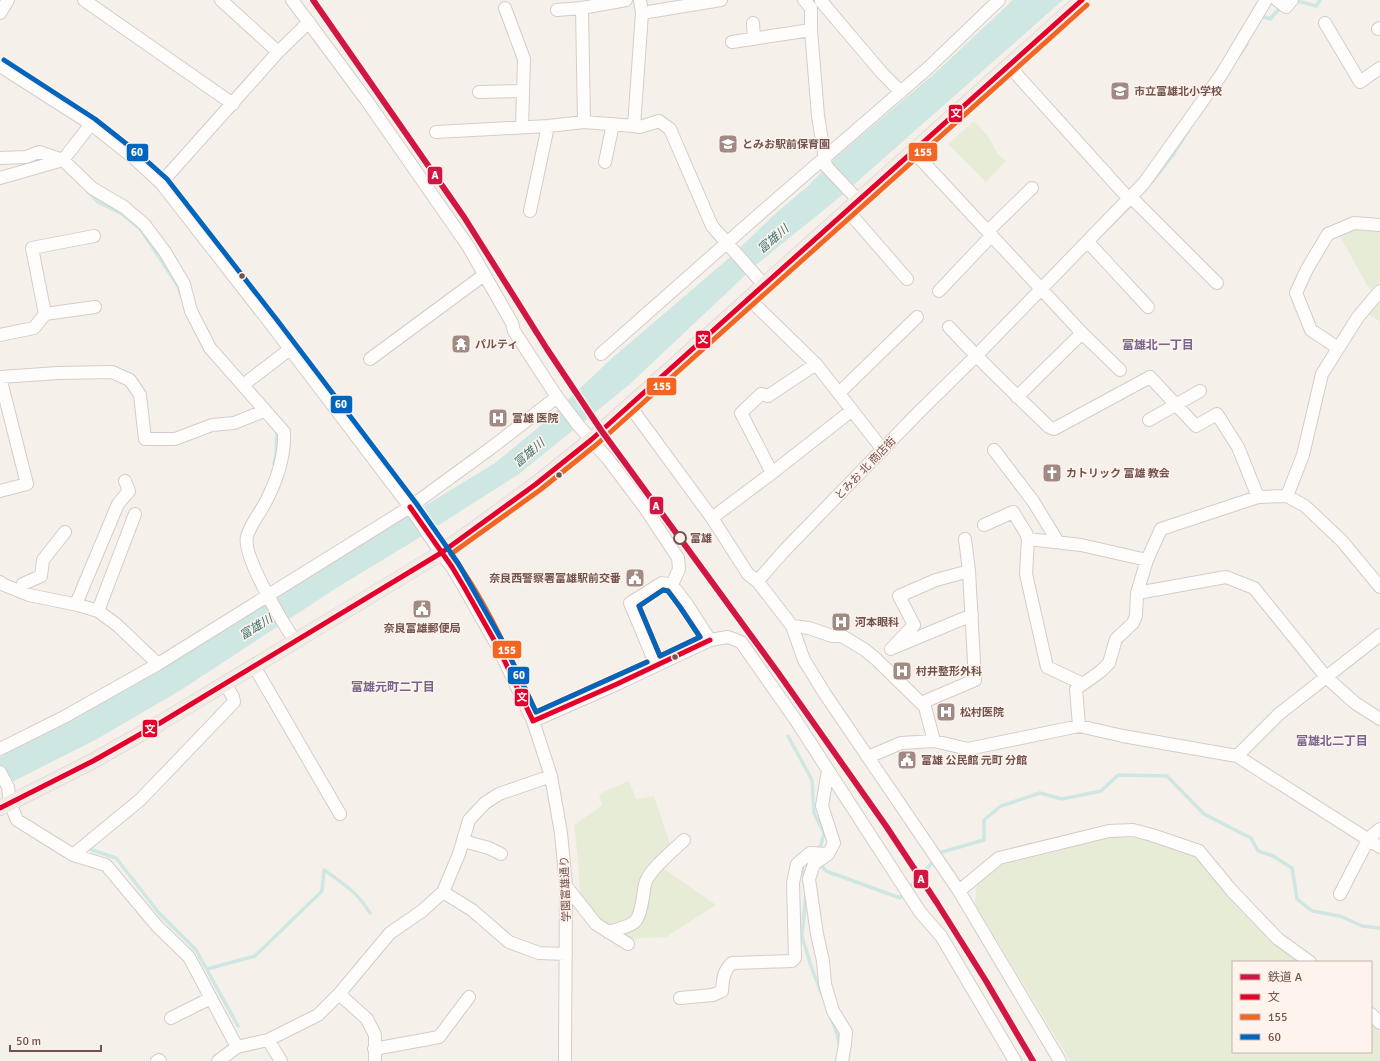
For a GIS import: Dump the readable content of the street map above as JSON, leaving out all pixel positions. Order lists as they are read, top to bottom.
{
  "streets": {
    "street": ["とみお 北 商店街", "学園富雄通り"]
  },
  "districts": ["富雄北一丁目", "富雄元町二丁目", "富雄北二丁目"],
  "water": ["富雄川"],
  "places": {
    "school or university": ["市立富雄北小学校", "とみお駅前保育園"],
    "temple": ["パルティ"],
    "hospital": [
      "富雄 医院",
      "河本眼科",
      "村井整形外科",
      "松村医院"
    ],
    "church": ["カトリック 富雄 教会"],
    "other": ["富雄"],
    "public building": ["奈良西警察署富雄駅前交番", "奈良富雄郵便局", "富雄 公民館 元町 分館"]
  },
  "lines": [
    "rail line A",
    "transit line 文",
    "transit line 155",
    "transit line 60"
  ],
  "legend": [
    "鉄道 A",
    "文",
    "155",
    "60"
  ],
  "scale_bar": "50 m"
}
